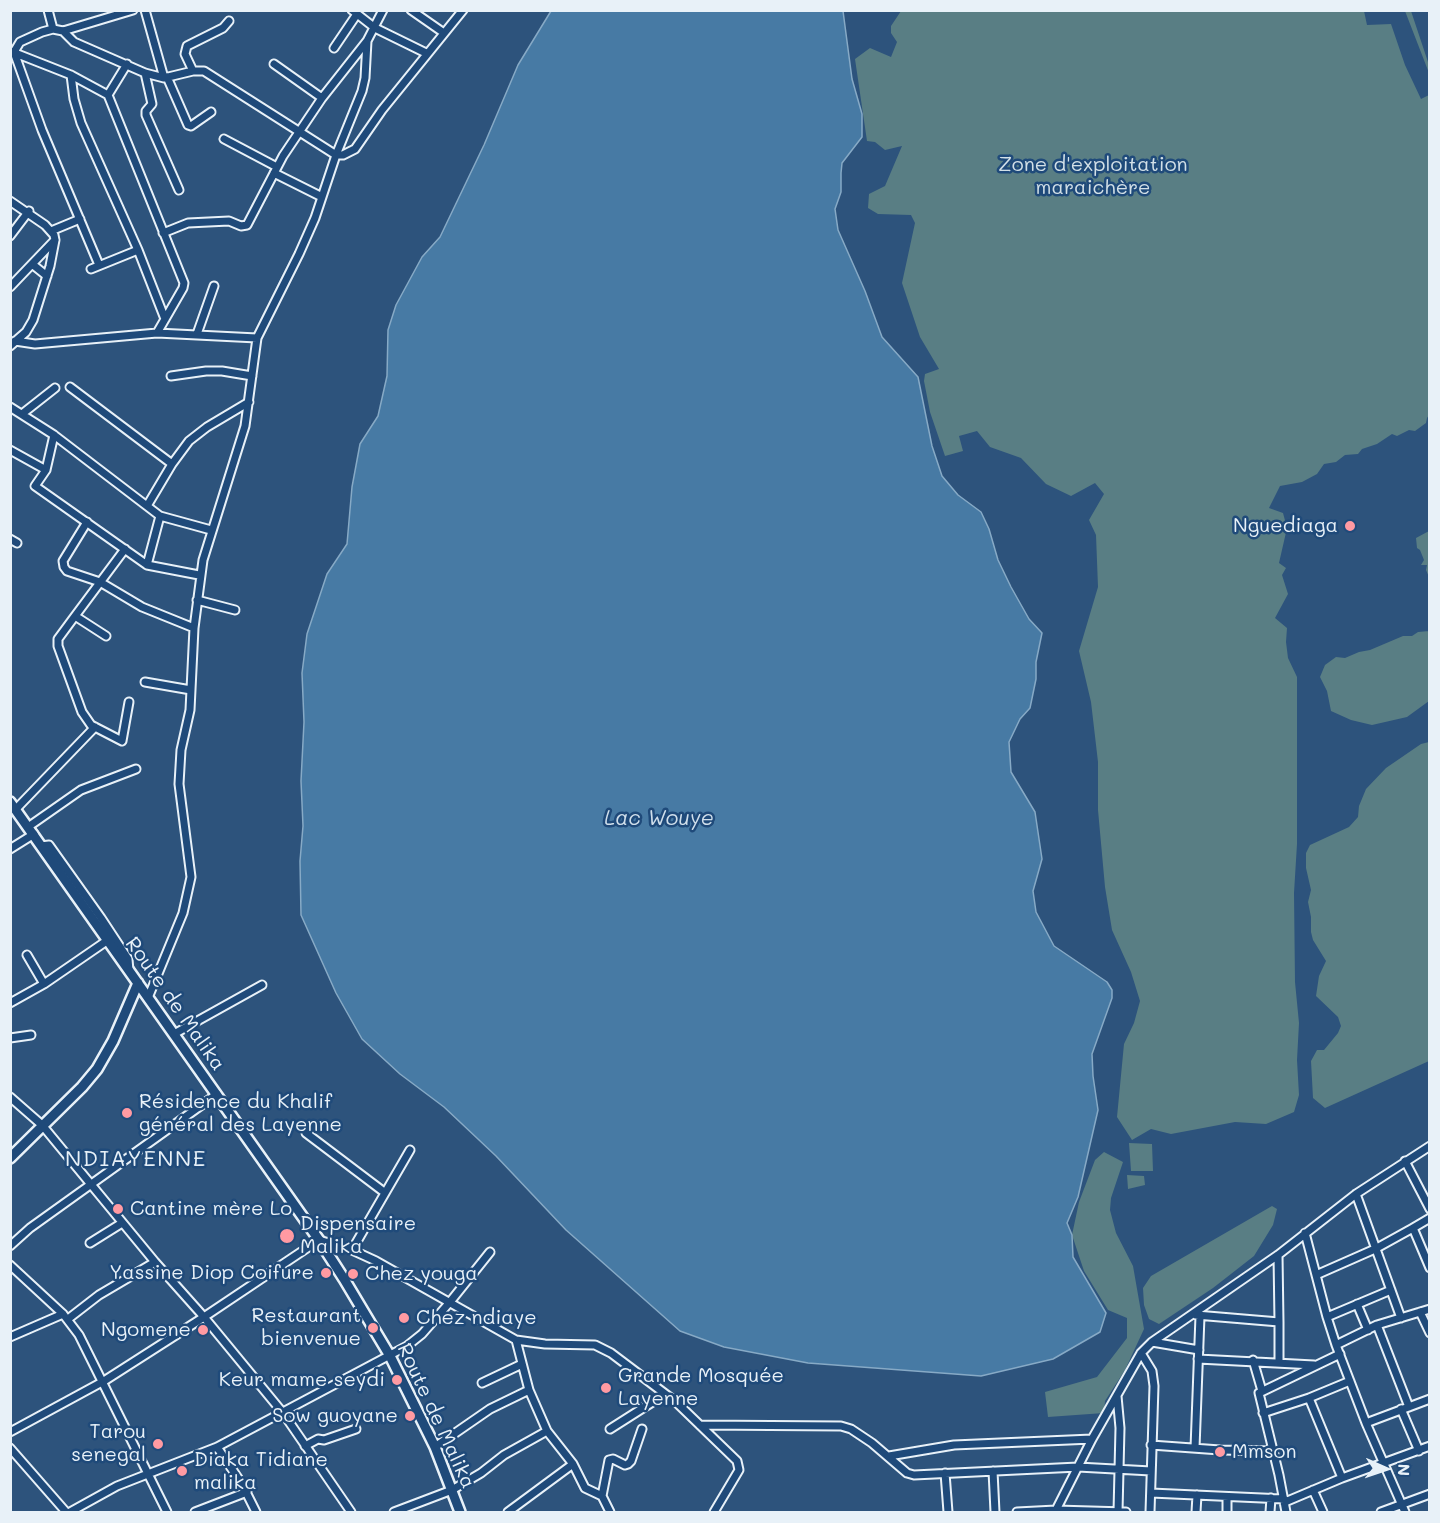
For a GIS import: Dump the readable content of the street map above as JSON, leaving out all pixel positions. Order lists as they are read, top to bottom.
{
  "streets": {
    "main road": ["Route de Malika"]
  },
  "districts": ["NDIAYENNE"],
  "water": ["Lac Wouye"],
  "parks": ["Zone d'exploitation maraichère"],
  "places": [
    "Nguediaga",
    "Résidence du Khalif général des Layenne",
    "Cantine mère Lo",
    "Dispensaire Malika",
    "Yassine Diop Coifure",
    "Chez youga",
    "Chez ndiaye",
    "Restaurant bienvenue",
    "Ngomene",
    "Keur mame seydi",
    "Grande Mosquée Layenne",
    "Sow guoyane",
    "Tarou senegal",
    "Mmson",
    "Diaka Tidiane malika"
  ],
  "north": "right"
}
